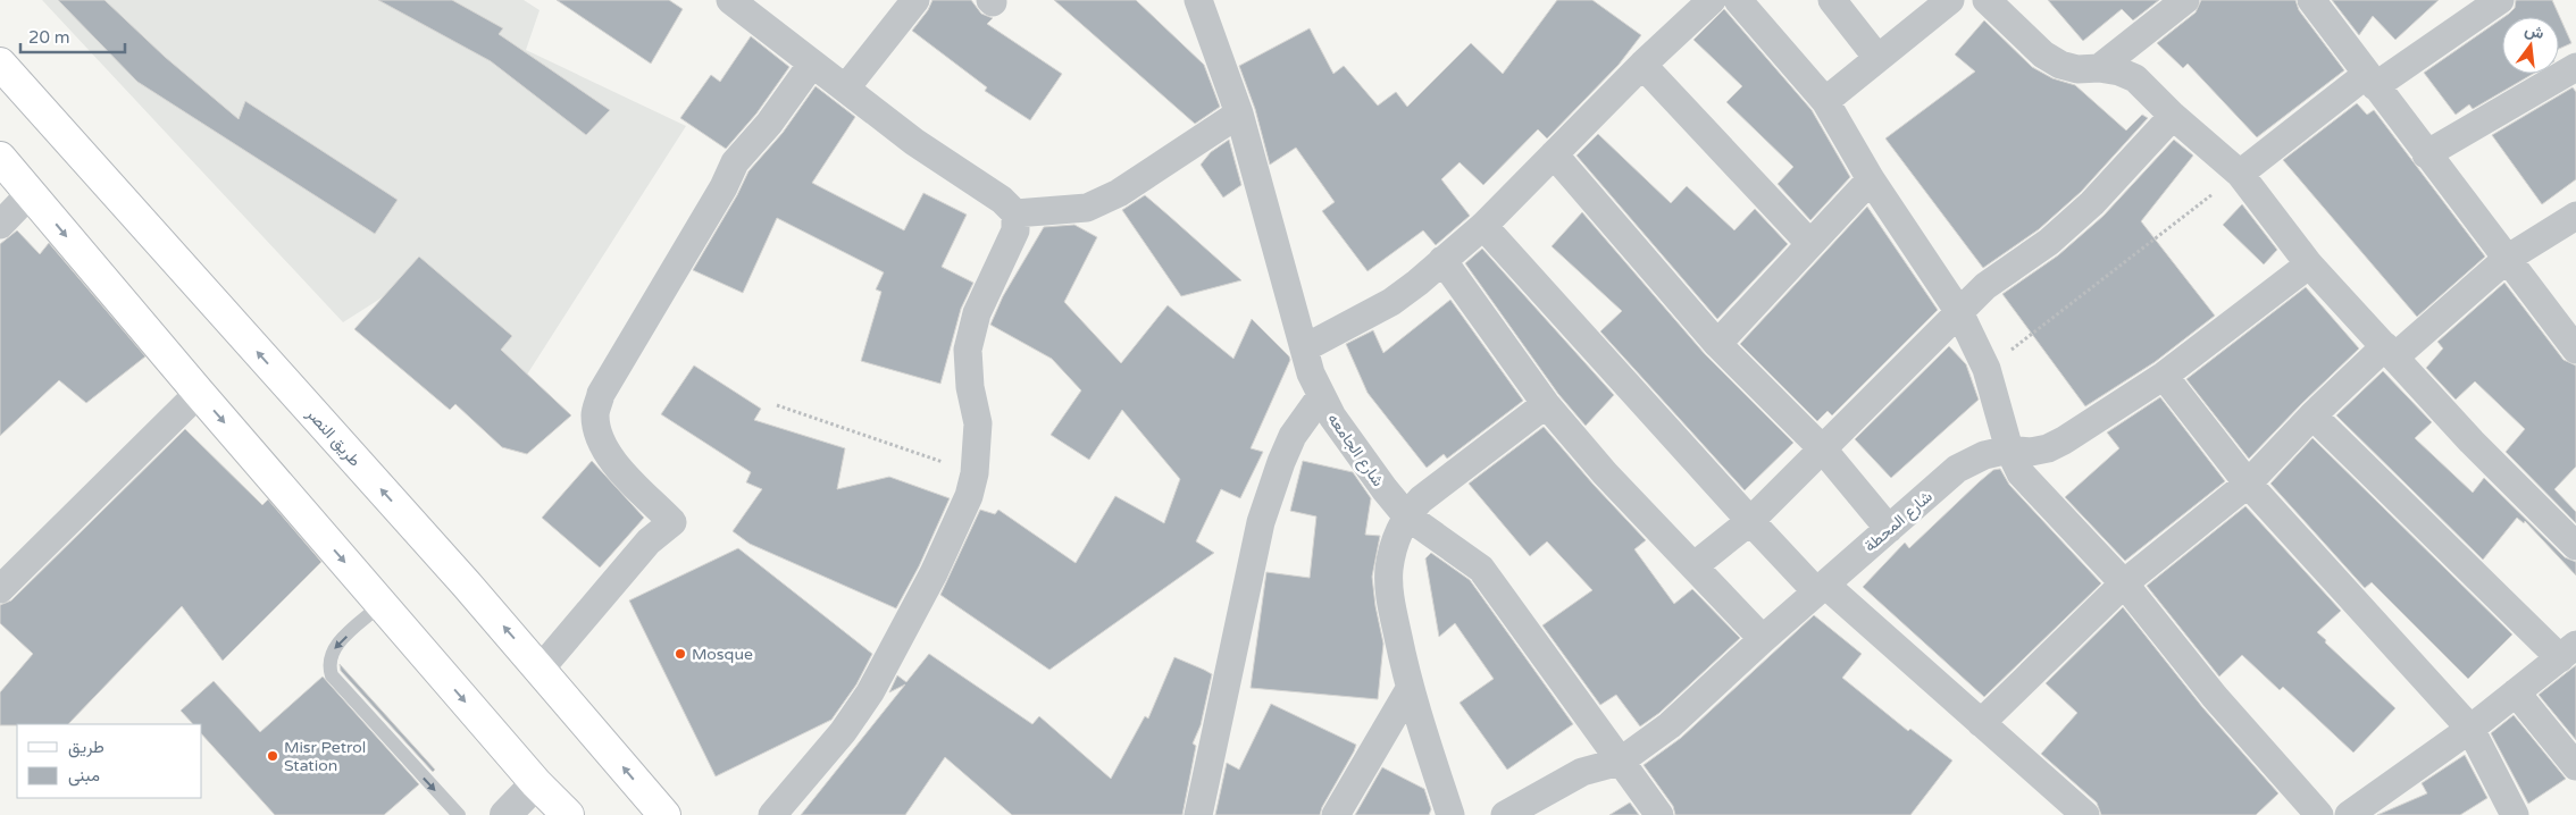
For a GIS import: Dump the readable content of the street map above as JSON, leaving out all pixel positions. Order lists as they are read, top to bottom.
{
  "streets": {
    "main road": ["طريق النصر"],
    "street": ["شارع الجامعه", "شارع المحطة"]
  },
  "crossings": [
    ["شارع الجامعه", "شارع المحطة"]
  ],
  "places": ["Mosque", "Misr Petrol Station"],
  "legend": ["طريق", "مبنى"],
  "scale_bar": "20 m",
  "north": "top"
}
